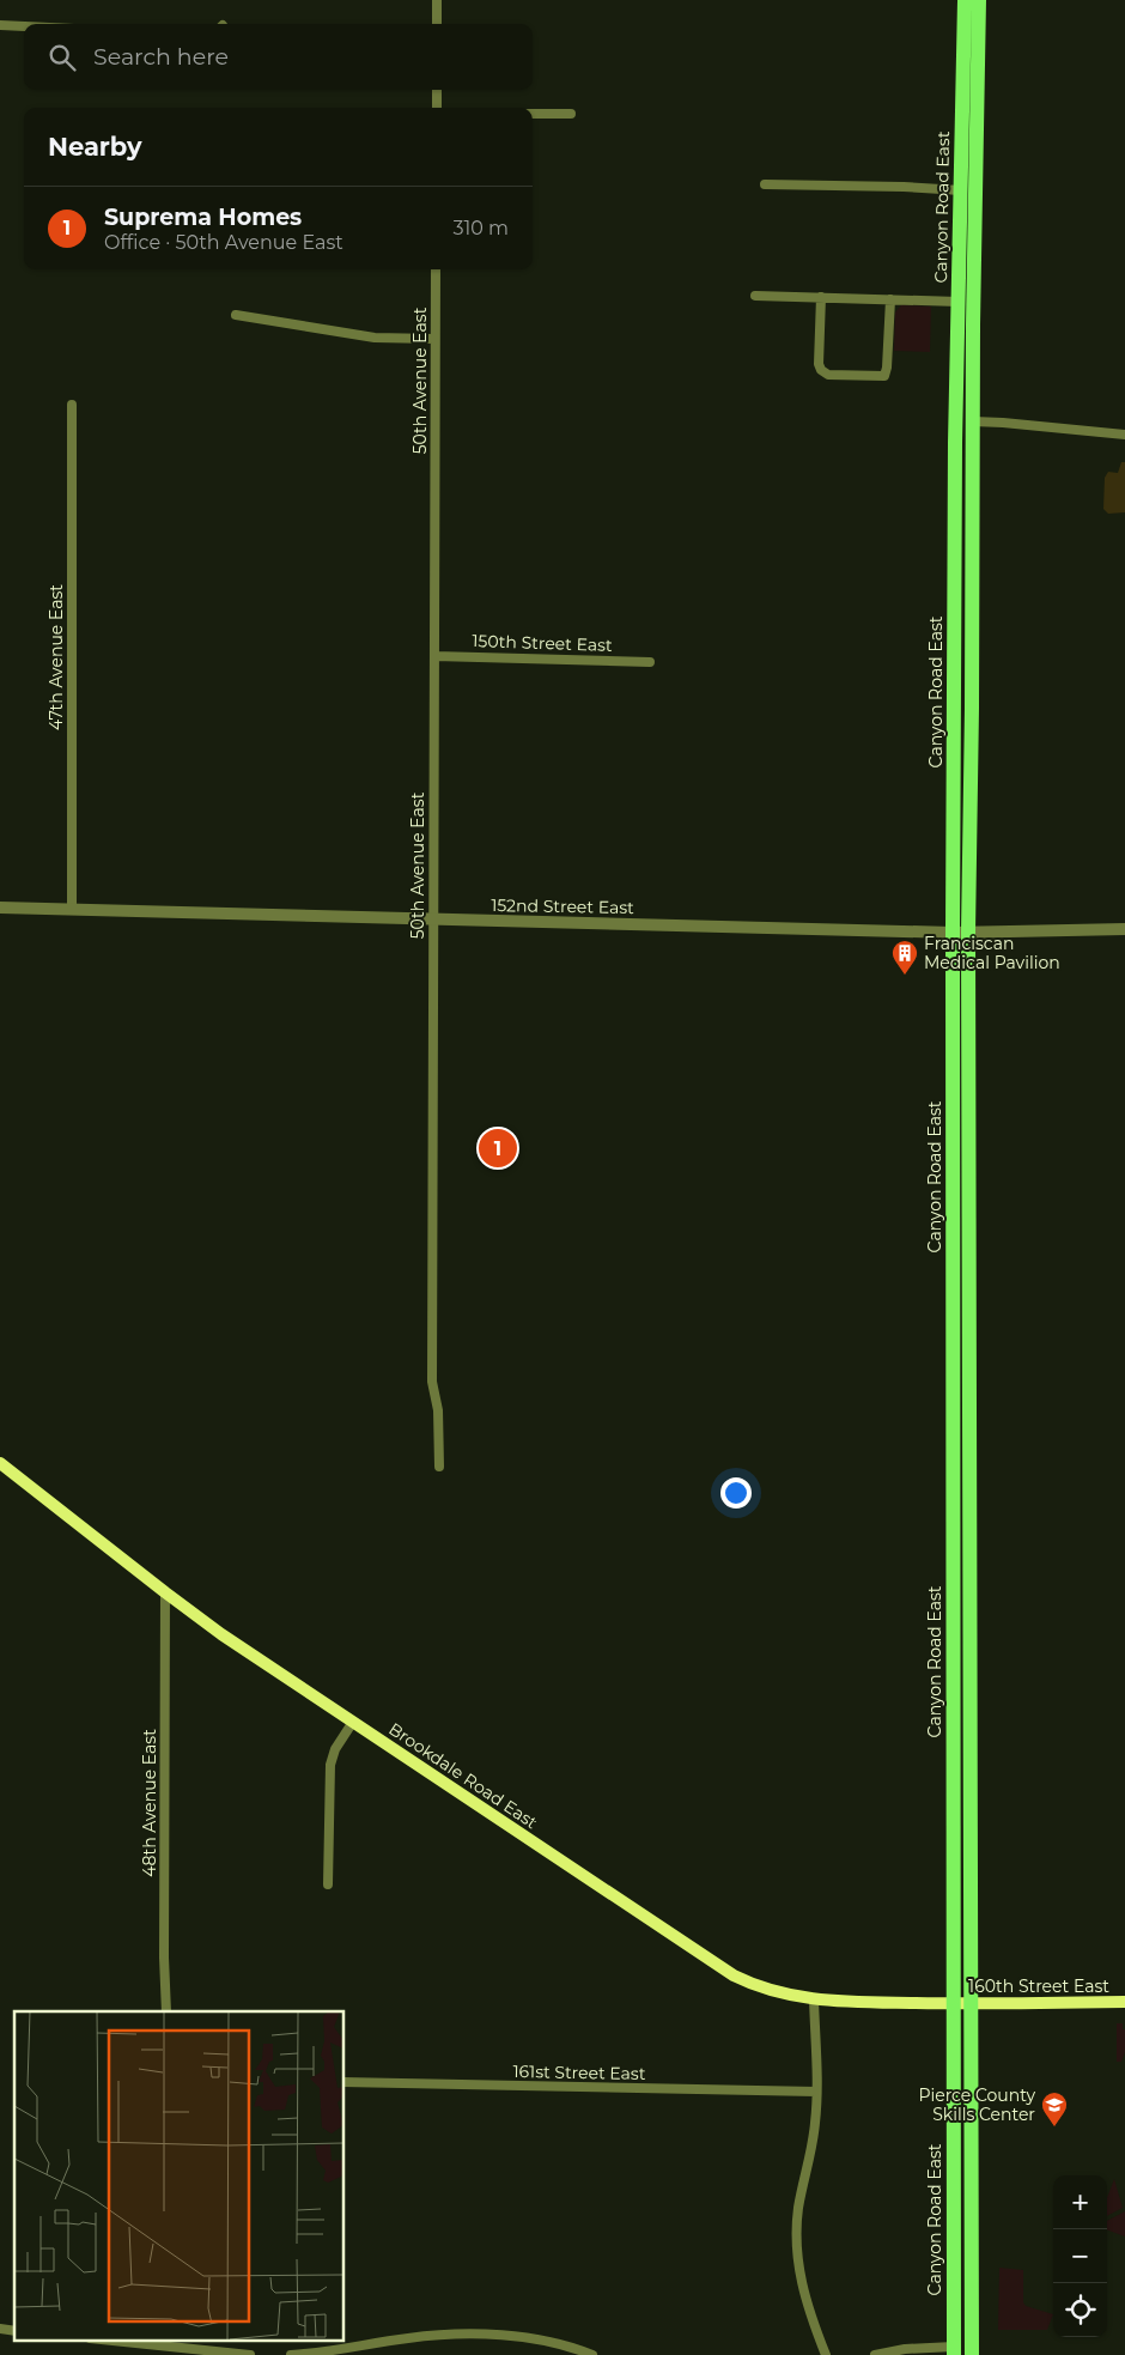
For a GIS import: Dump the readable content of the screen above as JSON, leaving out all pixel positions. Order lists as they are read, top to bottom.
{
  "streets": {
    "main road": ["Canyon Road East", "Brookdale Road East", "160th Street East"],
    "street": [
      "50th Avenue East",
      "150th Street East",
      "47th Avenue East",
      "152nd Street East",
      "48th Avenue East",
      "161st Street East"
    ]
  },
  "crossings": [
    ["Canyon Road East", "152nd Street East"],
    ["Canyon Road East", "Brookdale Road East"],
    ["Canyon Road East", "160th Street East"],
    ["50th Avenue East", "150th Street East"],
    ["50th Avenue East", "152nd Street East"],
    ["47th Avenue East", "152nd Street East"],
    ["Brookdale Road East", "48th Avenue East"],
    ["Brookdale Road East", "160th Street East"]
  ],
  "places": {
    "building": ["Franciscan Medical Pavilion"],
    "school or university": ["Pierce County Skills Center"]
  },
  "page": {
    "search": "Search here",
    "heading": "Nearby",
    "list": [
      {
        "mark": "1",
        "name": "Suprema Homes",
        "note": "Office · 50th Avenue East",
        "value": "310 m"
      }
    ],
    "pins": "1",
    "map_buttons": ["+", "−"]
  }
}
